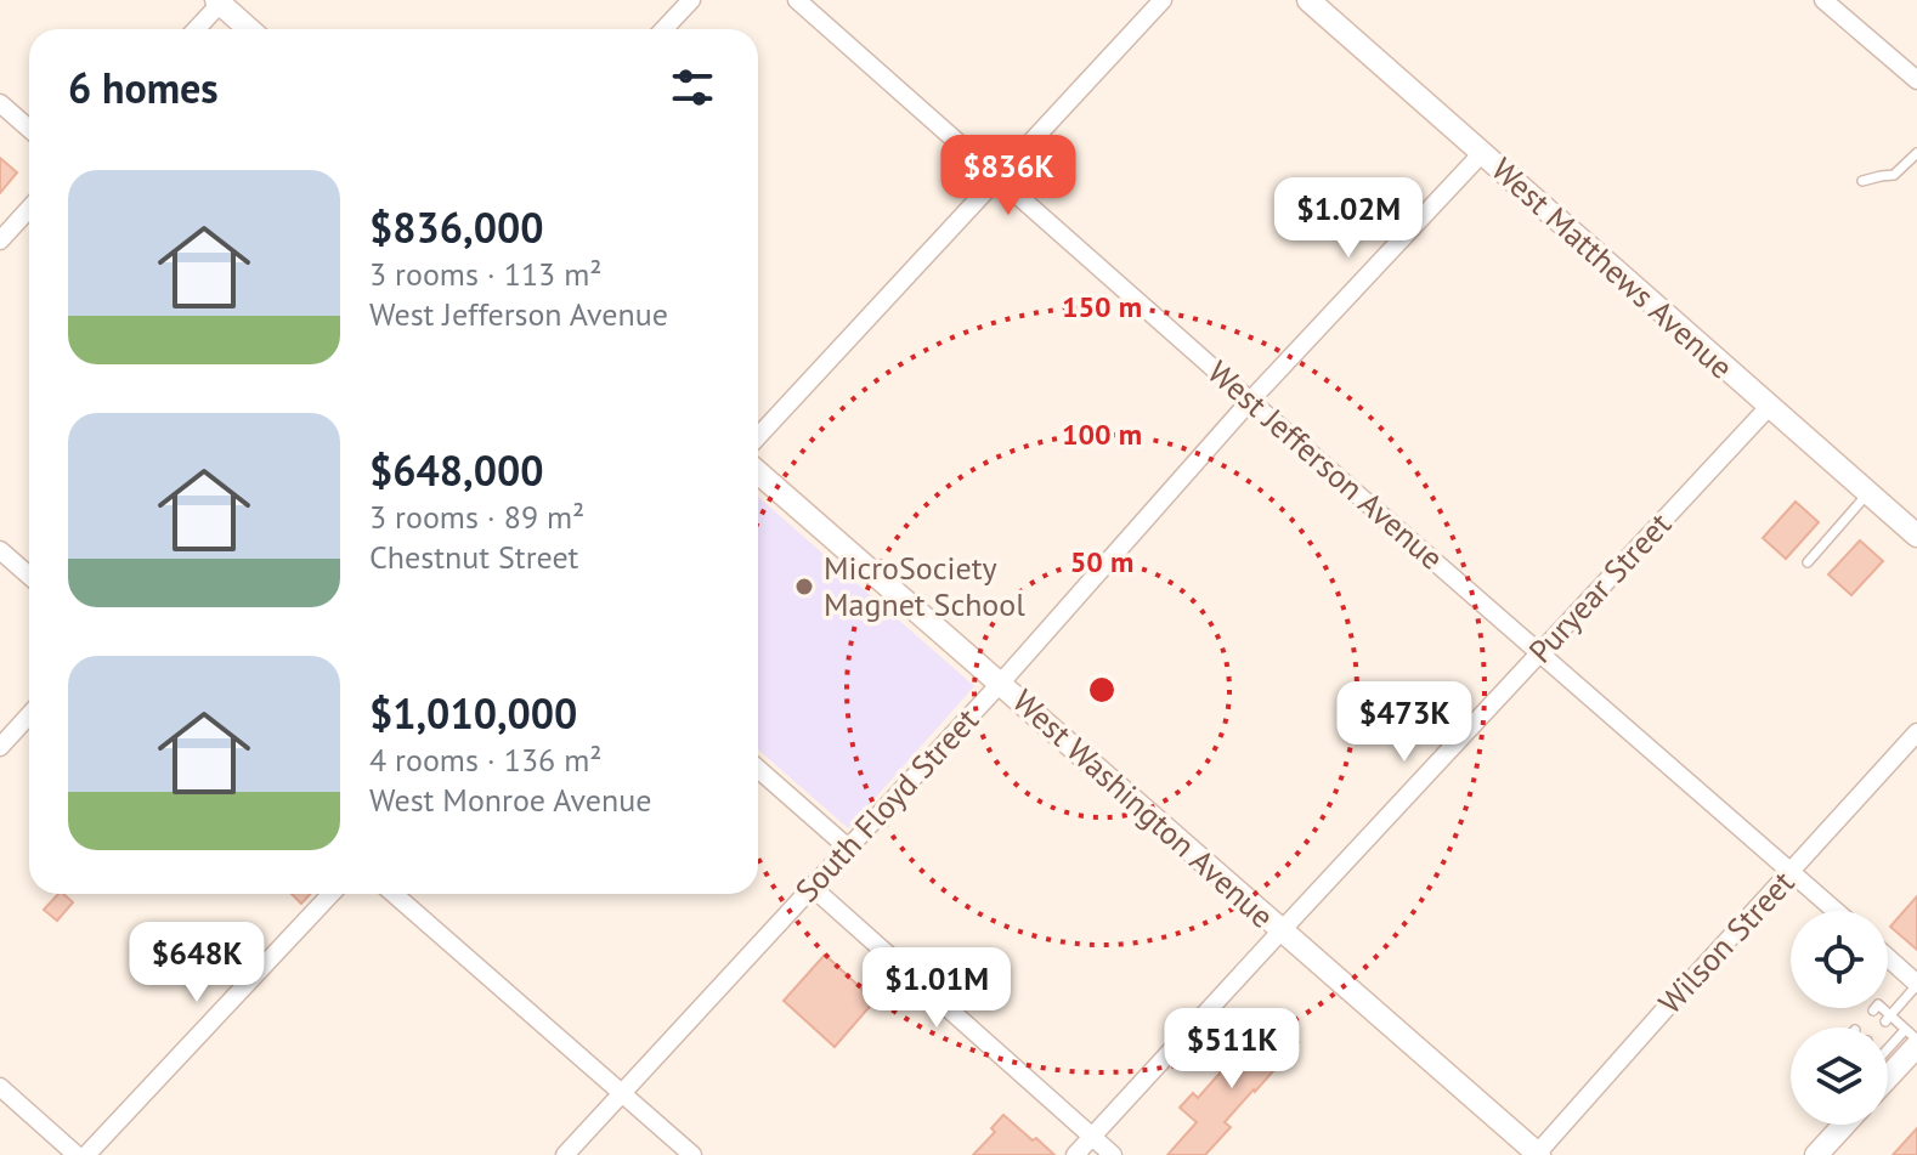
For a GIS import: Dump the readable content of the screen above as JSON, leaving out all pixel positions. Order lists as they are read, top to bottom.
{
  "streets": {
    "street": [
      "West Matthews Avenue",
      "West Jefferson Avenue",
      "Puryear Street",
      "South Floyd Street",
      "West Washington Avenue",
      "Wilson Street"
    ]
  },
  "crossings": [
    ["West Matthews Avenue", "Puryear Street"],
    ["West Matthews Avenue", "South Floyd Street"],
    ["West Jefferson Avenue", "Puryear Street"],
    ["West Jefferson Avenue", "South Floyd Street"],
    ["West Jefferson Avenue", "Wilson Street"],
    ["Puryear Street", "West Washington Avenue"],
    ["South Floyd Street", "West Washington Avenue"],
    ["West Washington Avenue", "Wilson Street"]
  ],
  "places": ["MicroSociety Magnet School"],
  "page": {
    "heading": "6 homes",
    "price": [
      "$836K",
      "$1.02M",
      "$473K",
      "$648K",
      "$1.01M",
      "$511K"
    ],
    "list": [
      {
        "name": "$836,000",
        "note": "3 rooms · 113 m² · West Jefferson Avenue"
      },
      {
        "name": "$648,000",
        "note": "3 rooms · 89 m² · Chestnut Street"
      },
      {
        "name": "$1,010,000",
        "note": "4 rooms · 136 m² · West Monroe Avenue"
      }
    ]
  },
  "rings": ["150 m", "100 m", "50 m"]
}
